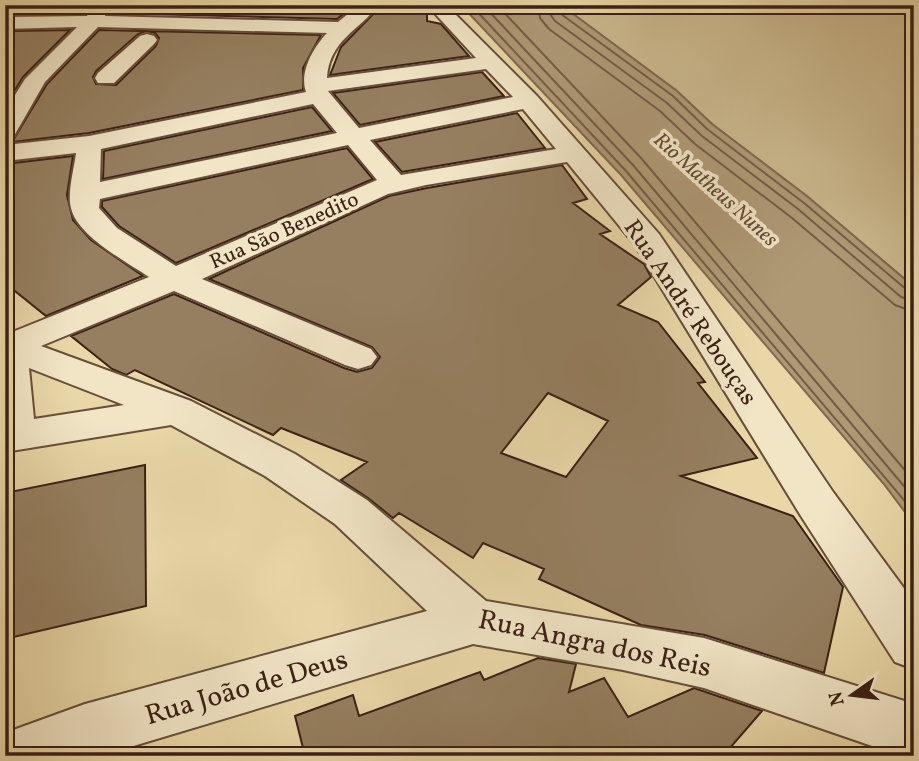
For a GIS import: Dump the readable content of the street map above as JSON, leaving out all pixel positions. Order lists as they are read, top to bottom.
{
  "streets": {
    "street": [
      "Rua São Benedito",
      "Rua André Rebouças",
      "Rua Angra dos Reis",
      "Rua João de Deus"
    ]
  },
  "crossings": [
    ["Rua São Benedito", "Rua André Rebouças"],
    ["Rua São Benedito", "Rua Angra dos Reis"],
    ["Rua Angra dos Reis", "Rua João de Deus"]
  ],
  "water": ["Rio Matheus Nunes"],
  "north": "left"
}
